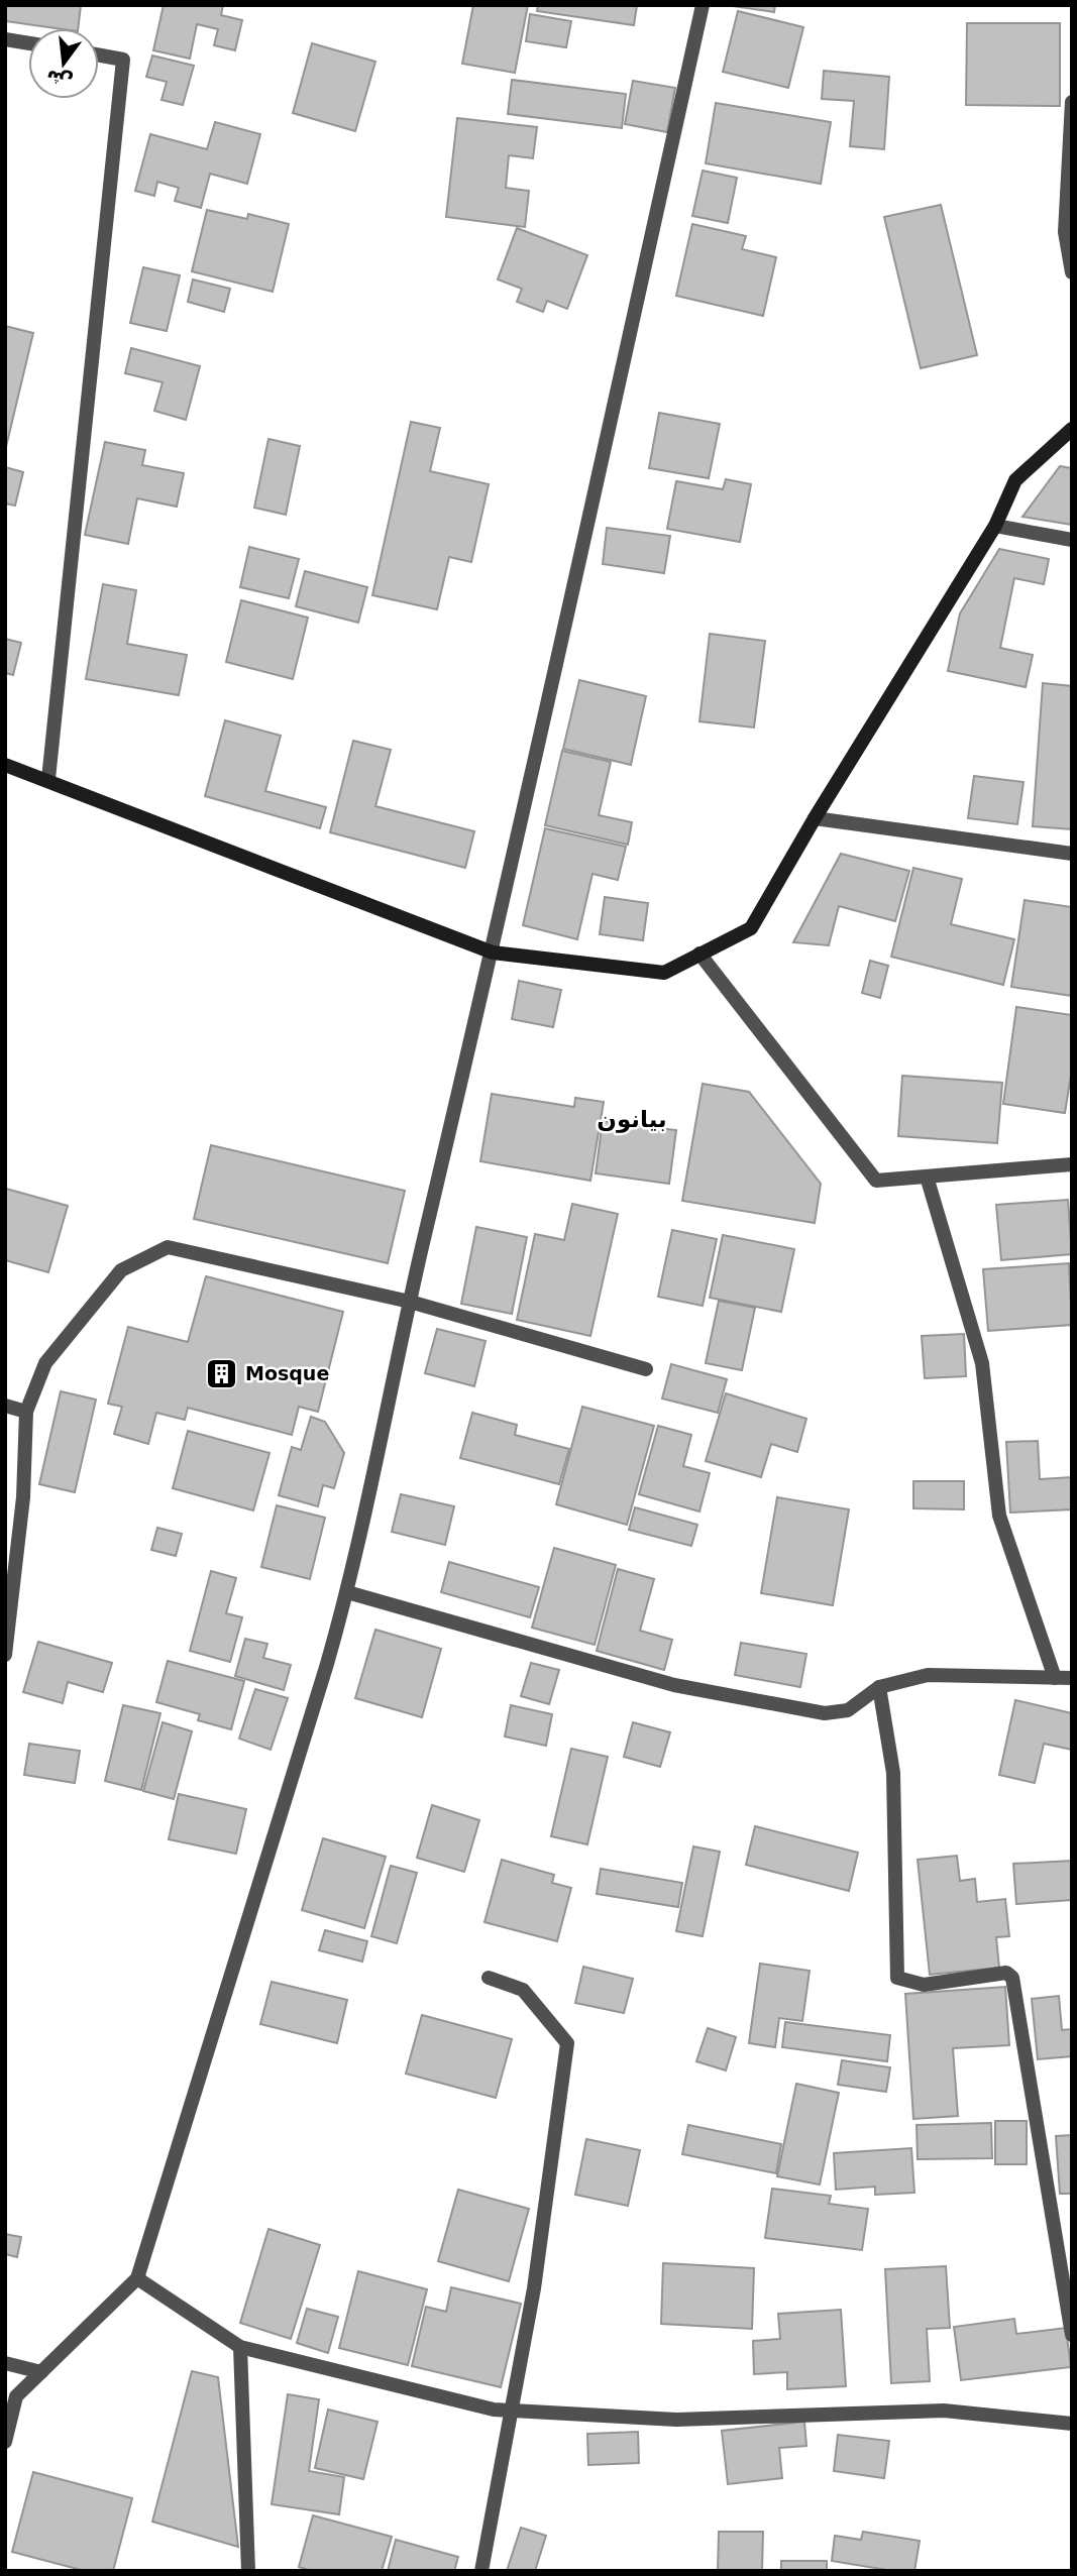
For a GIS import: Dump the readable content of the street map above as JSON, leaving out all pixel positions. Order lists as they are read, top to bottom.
{
  "districts": ["بيانون"],
  "places": {
    "building": ["Mosque"]
  },
  "north": "bottom"
}
